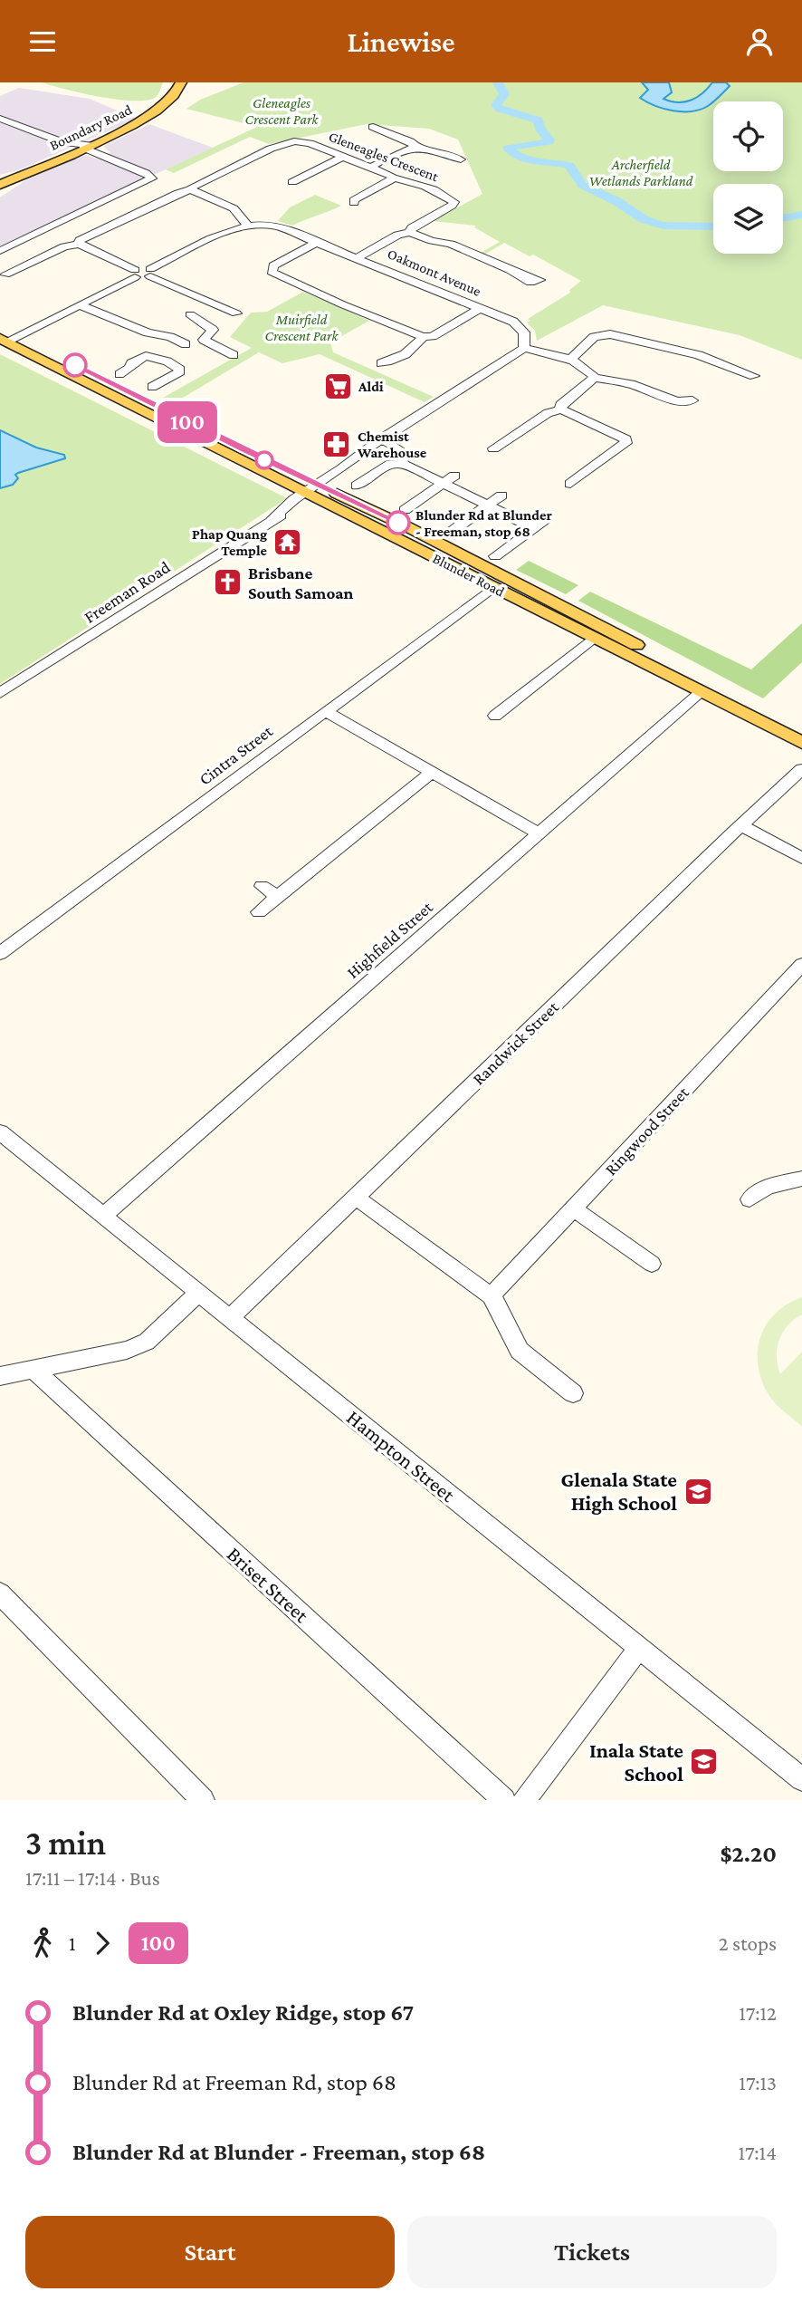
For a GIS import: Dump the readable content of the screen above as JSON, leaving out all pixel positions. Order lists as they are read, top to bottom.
{
  "streets": {
    "main road": ["Boundary Road", "Blunder Road"],
    "street": [
      "Gleneagles Crescent",
      "Oakmont Avenue",
      "Freeman Road",
      "Cintra Street",
      "Highfield Street",
      "Randwick Street",
      "Ringwood Street",
      "Hampton Street",
      "Briset Street"
    ]
  },
  "crossings": [
    ["Gleneagles Crescent", "Oakmont Avenue"],
    ["Blunder Road", "Freeman Road"],
    ["Blunder Road", "Cintra Street"],
    ["Blunder Road", "Highfield Street"],
    ["Highfield Street", "Hampton Street"],
    ["Randwick Street", "Hampton Street"]
  ],
  "parks": ["Gleneagles Crescent Park", "Archerfield Wetlands Parkland", "Muirfield Crescent Park"],
  "places": {
    "supermarket": ["Aldi"],
    "pharmacy": ["Chemist Warehouse"],
    "other": ["Blunder Rd at Blunder - Freeman, stop 68"],
    "temple": ["Phap Quang Temple"],
    "church": ["Brisbane South Samoan"],
    "school or university": ["Glenala State High School", "Inala State School"]
  },
  "lines": ["bus line 100"],
  "page": {
    "header": "Linewise",
    "on_map": "100",
    "heading": ["3 min", "17:11 – 17:14 · Bus", "$2.20"],
    "legs": ["1", "100", "2 stops"],
    "list": [
      {
        "name": "Blunder Rd at Oxley Ridge, stop 67",
        "value": "17:12"
      },
      {
        "name": "Blunder Rd at Freeman Rd, stop 68",
        "value": "17:13"
      },
      {
        "name": "Blunder Rd at Blunder - Freeman, stop 68",
        "value": "17:14"
      }
    ],
    "buttons": ["Start", "Tickets"]
  }
}
